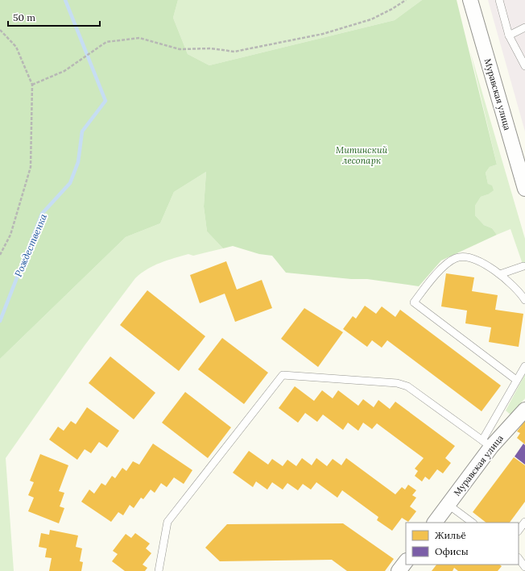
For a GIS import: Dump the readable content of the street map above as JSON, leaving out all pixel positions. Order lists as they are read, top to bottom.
{
  "streets": {
    "street": ["Муравская улица"]
  },
  "water": ["Рождественка"],
  "parks": ["Митинский лесопарк"],
  "legend": ["Жильё", "Офисы"],
  "scale_bar": "50 m"
}
